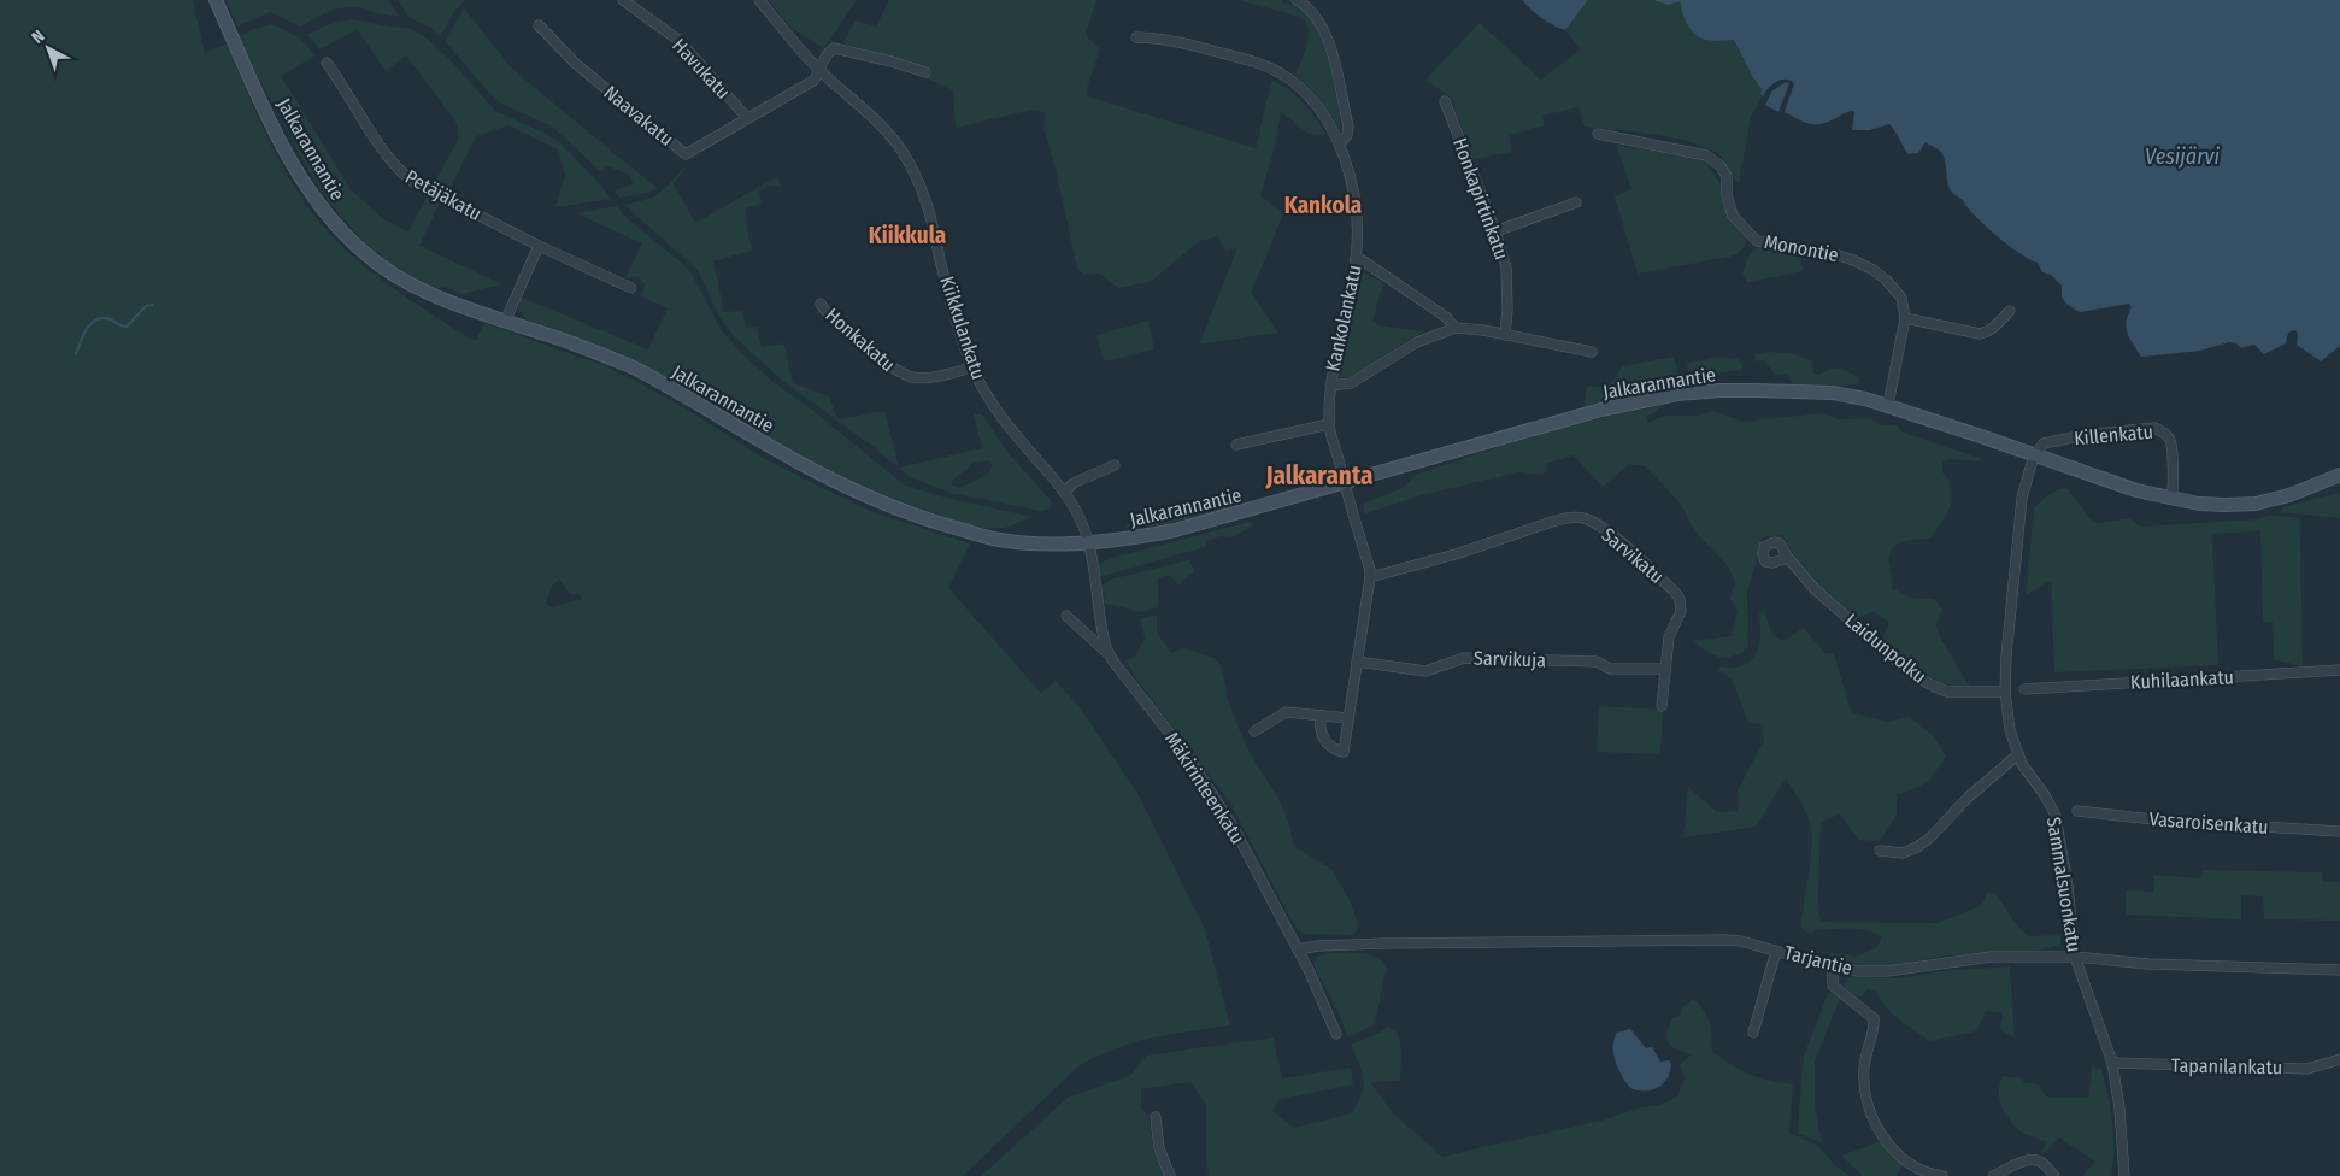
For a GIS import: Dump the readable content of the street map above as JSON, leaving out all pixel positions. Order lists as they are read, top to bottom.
{
  "streets": {
    "main road": ["Jalkarannantie"],
    "street": [
      "Havukatu",
      "Naavakatu",
      "Petäjäkatu",
      "Honkapirtinkatu",
      "Monontie",
      "Kankolankatu",
      "Kiikkulankatu",
      "Honkakatu",
      "Killenkatu",
      "Sarvikatu",
      "Laidunpolku",
      "Sarvikuja",
      "Kuhilaankatu",
      "Mäkirinteenkatu",
      "Vasaroisenkatu",
      "Sammalsuonkatu",
      "Tarjantie",
      "Tapanilankatu"
    ]
  },
  "crossings": [
    ["Havukatu", "Naavakatu"],
    ["Naavakatu", "Kiikkulankatu"],
    ["Jalkarannantie", "Kankolankatu"],
    ["Jalkarannantie", "Kiikkulankatu"],
    ["Jalkarannantie", "Killenkatu"],
    ["Jalkarannantie", "Mäkirinteenkatu"],
    ["Jalkarannantie", "Sammalsuonkatu"],
    ["Kiikkulankatu", "Honkakatu"],
    ["Kiikkulankatu", "Mäkirinteenkatu"],
    ["Killenkatu", "Sammalsuonkatu"],
    ["Sarvikatu", "Sarvikuja"],
    ["Laidunpolku", "Sammalsuonkatu"],
    ["Mäkirinteenkatu", "Tarjantie"],
    ["Sammalsuonkatu", "Tarjantie"],
    ["Sammalsuonkatu", "Tapanilankatu"]
  ],
  "districts": ["Kankola", "Kiikkula", "Jalkaranta"],
  "water": ["Vesijärvi"],
  "north": "top left"
}
